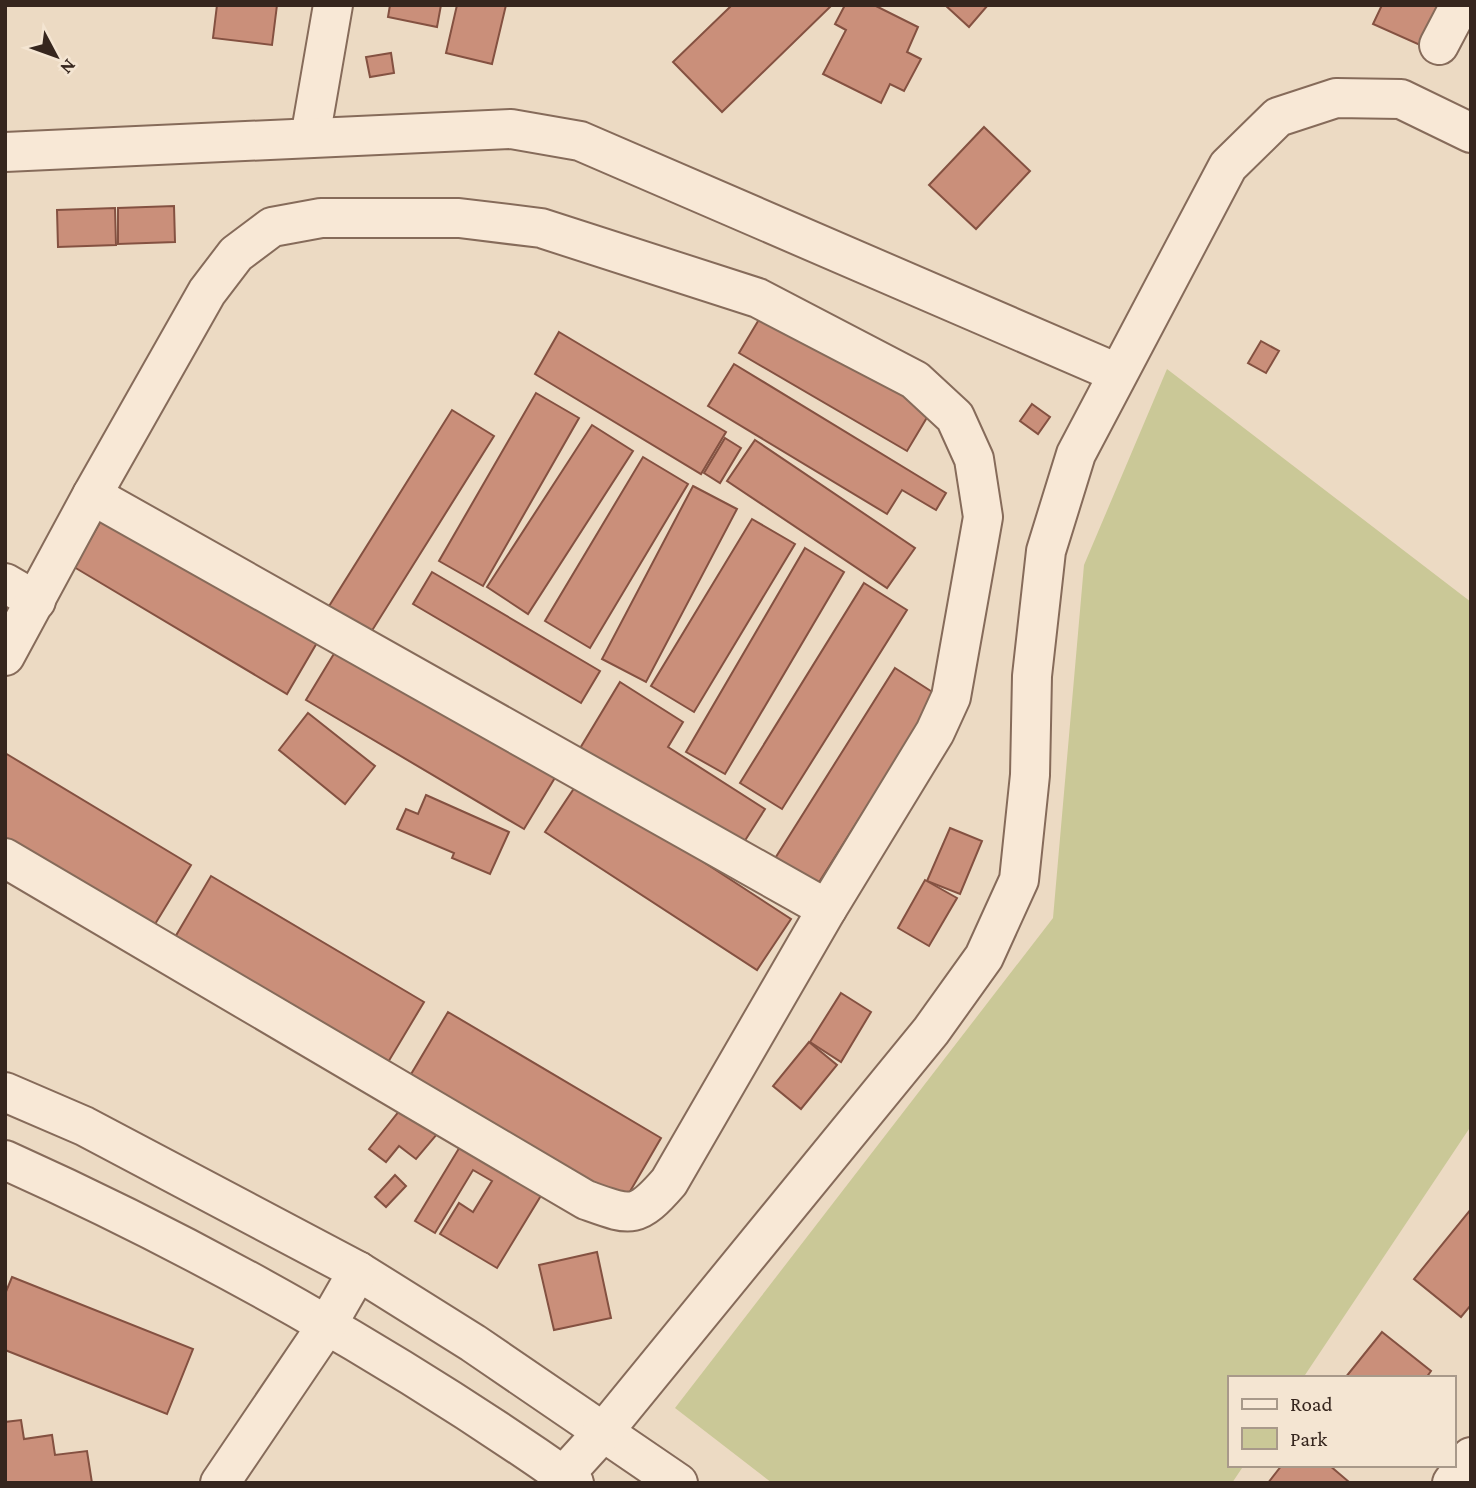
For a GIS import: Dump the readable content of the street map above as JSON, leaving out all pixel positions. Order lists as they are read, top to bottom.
{
  "legend": ["Road", "Park"],
  "north": "bottom right"
}
